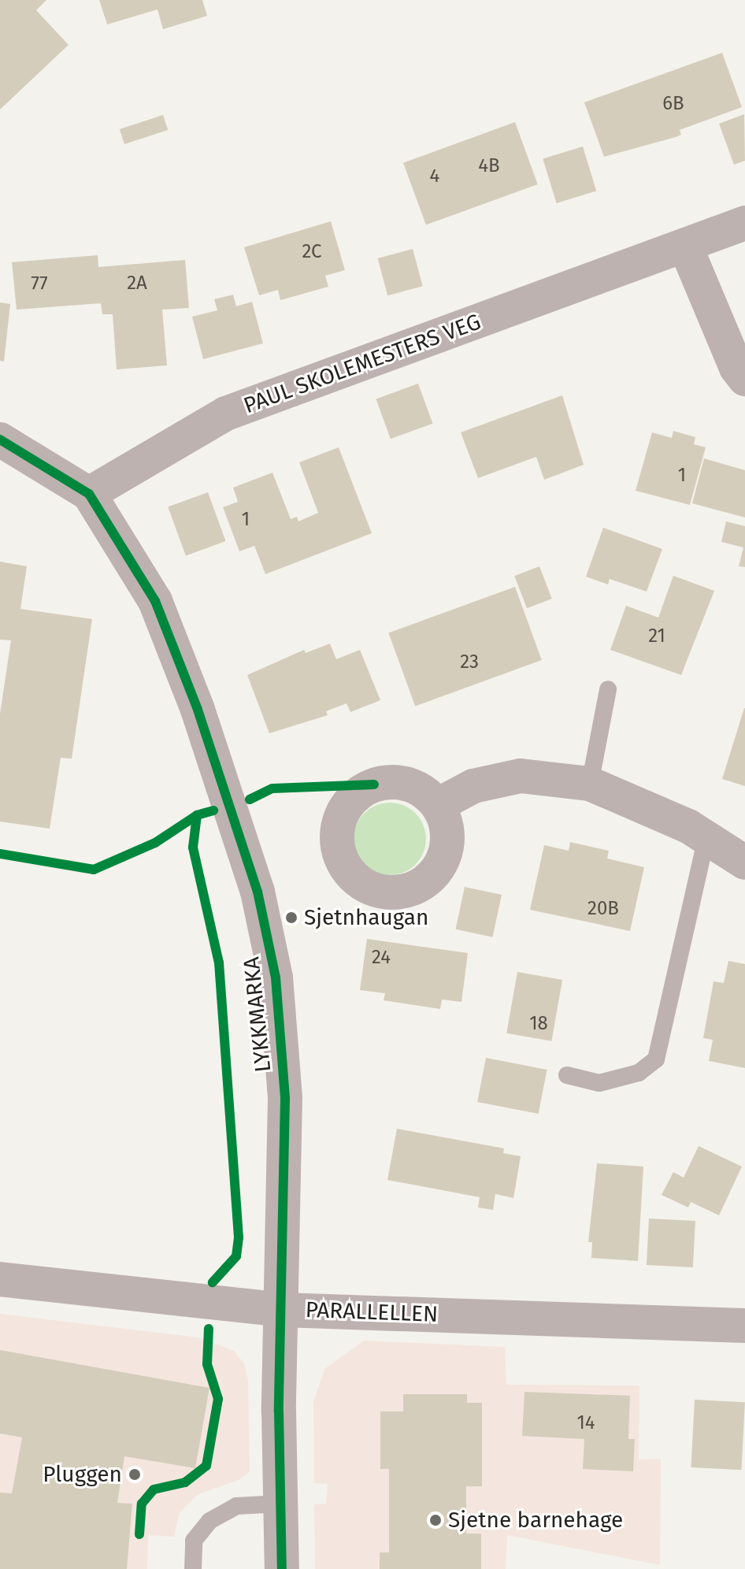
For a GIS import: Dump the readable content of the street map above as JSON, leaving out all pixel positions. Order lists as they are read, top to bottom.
{
  "streets": {
    "street": ["PAUL SKOLEMESTERS VEG", "LYKKMARKA", "PARALLELLEN"]
  },
  "crossings": [
    ["PAUL SKOLEMESTERS VEG", "LYKKMARKA"],
    ["LYKKMARKA", "PARALLELLEN"]
  ],
  "places": ["Sjetnhaugan", "Pluggen", "Sjetne barnehage"],
  "house_numbers": [
    "6B",
    "4B",
    "4",
    "2C",
    "2A",
    "77",
    "1",
    "1",
    "21",
    "23",
    "20B",
    "24",
    "18",
    "14"
  ]
}
